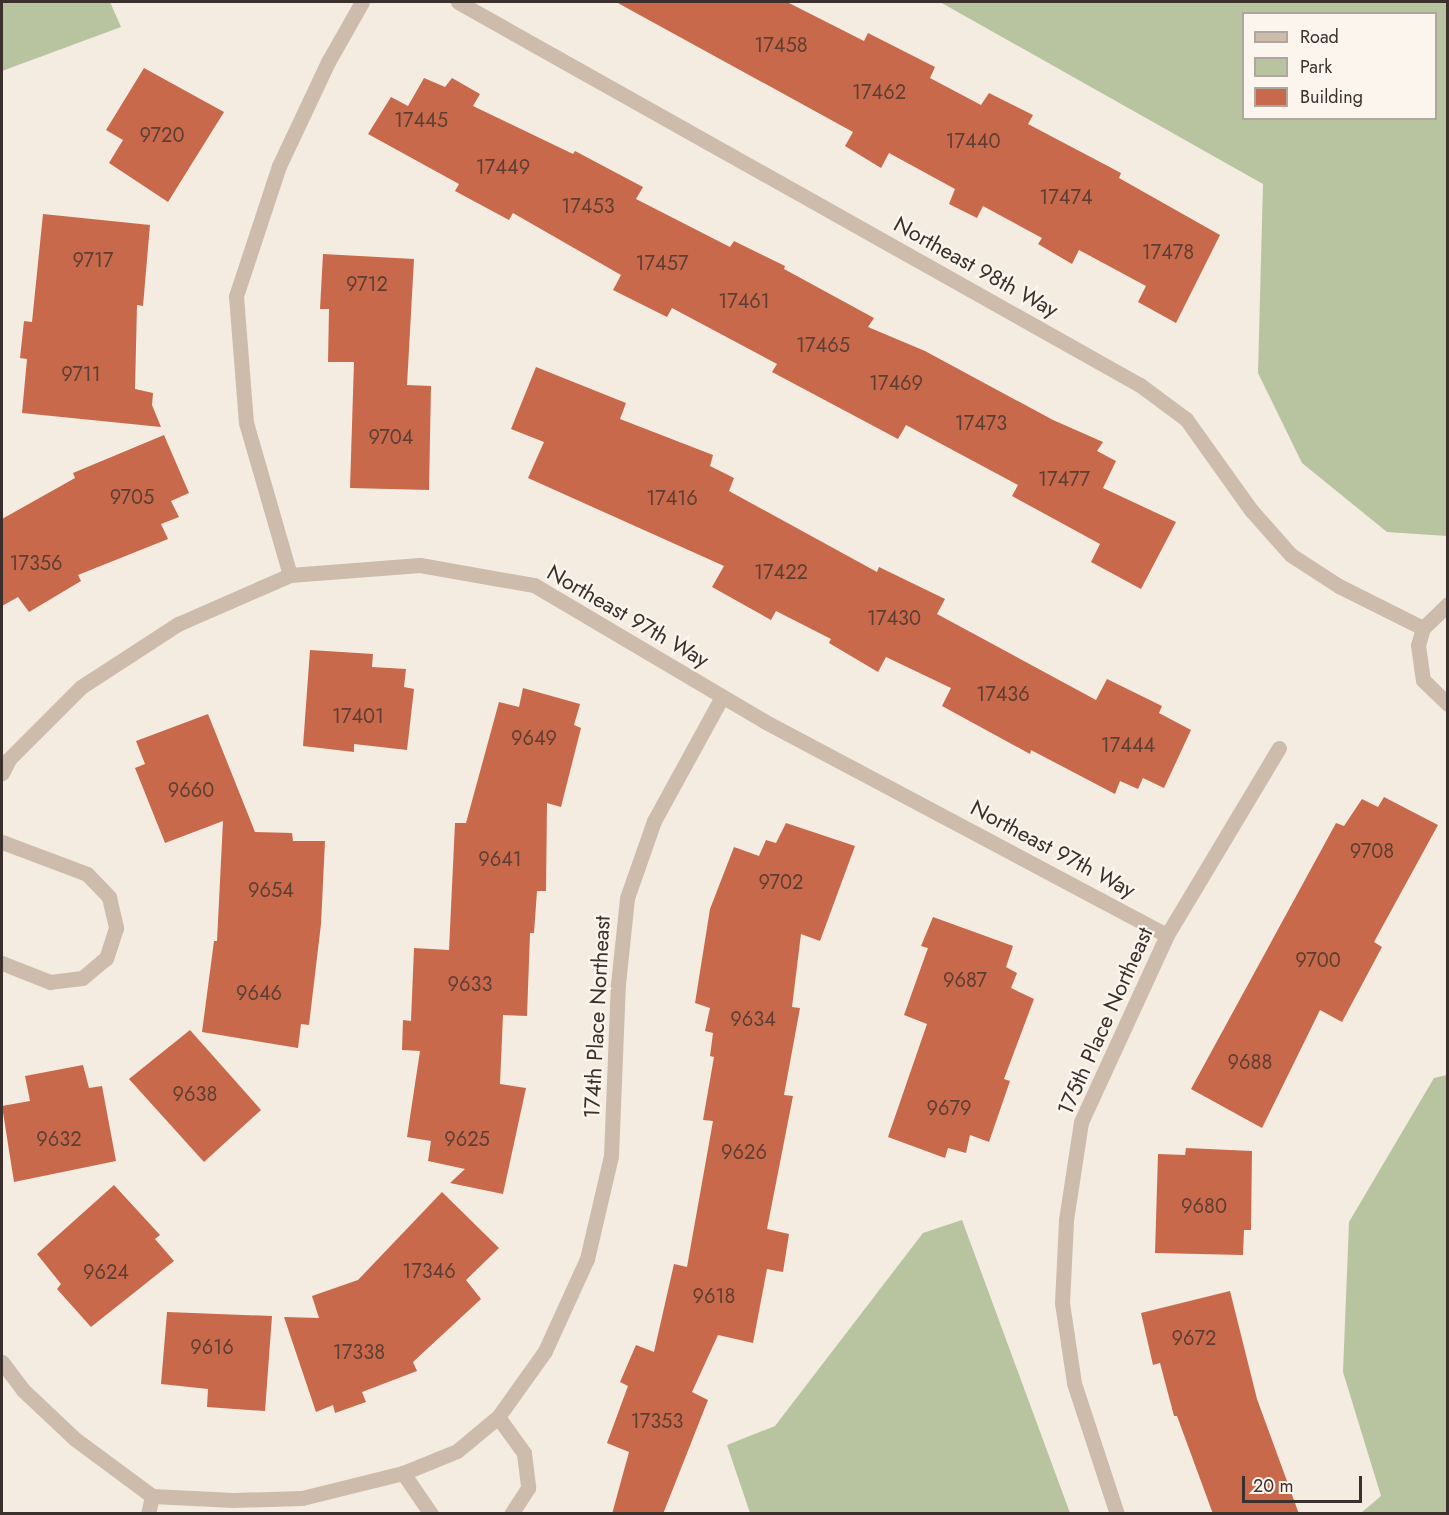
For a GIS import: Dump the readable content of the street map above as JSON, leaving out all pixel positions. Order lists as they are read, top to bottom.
{
  "streets": {
    "street": [
      "Northeast 98th Way",
      "Northeast 97th Way",
      "174th Place Northeast",
      "175th Place Northeast"
    ]
  },
  "crossings": [
    ["Northeast 97th Way", "174th Place Northeast"],
    ["Northeast 97th Way", "175th Place Northeast"]
  ],
  "house_numbers": [
    "17458",
    "17462",
    "17445",
    "9720",
    "17440",
    "17449",
    "17474",
    "17453",
    "17478",
    "9717",
    "17457",
    "9712",
    "17461",
    "17465",
    "9711",
    "17469",
    "17473",
    "9704",
    "17477",
    "9705",
    "17416",
    "17356",
    "17422",
    "17430",
    "17436",
    "17401",
    "9649",
    "17444",
    "9660",
    "9708",
    "9641",
    "9702",
    "9654",
    "9700",
    "9687",
    "9633",
    "9646",
    "9634",
    "9688",
    "9638",
    "9679",
    "9632",
    "9625",
    "9626",
    "9680",
    "17346",
    "9624",
    "9618",
    "9672",
    "9616",
    "17338",
    "17353"
  ],
  "legend": ["Road", "Park", "Building"],
  "scale_bar": "20 m"
}
